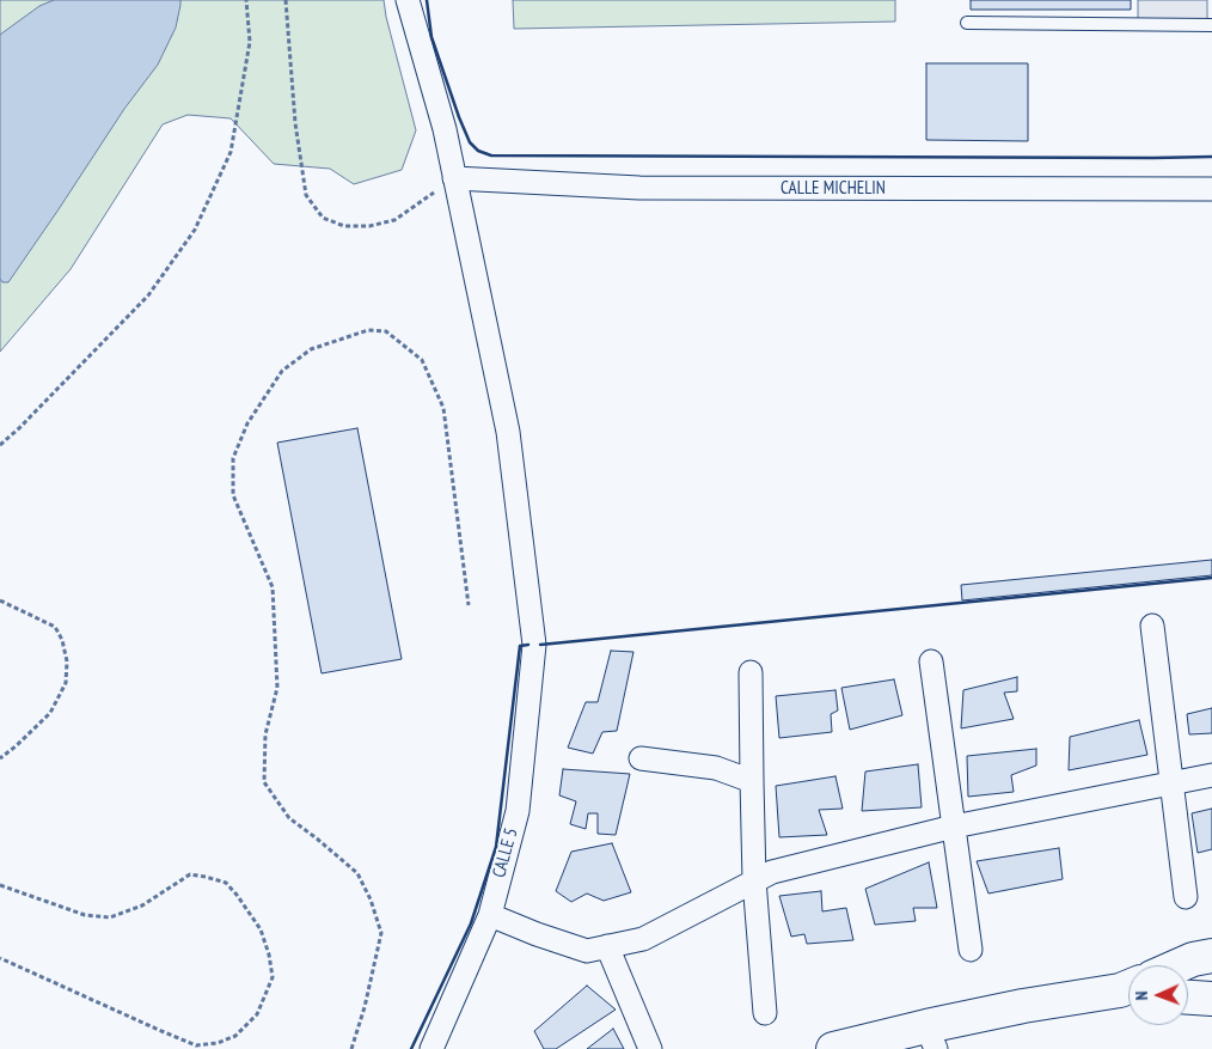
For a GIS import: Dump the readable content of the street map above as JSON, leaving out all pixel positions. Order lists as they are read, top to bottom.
{
  "streets": {
    "street": ["CALLE MICHELIN", "CALLE 5"]
  },
  "crossings": [
    ["CALLE MICHELIN", "CALLE 5"]
  ],
  "north": "left"
}
